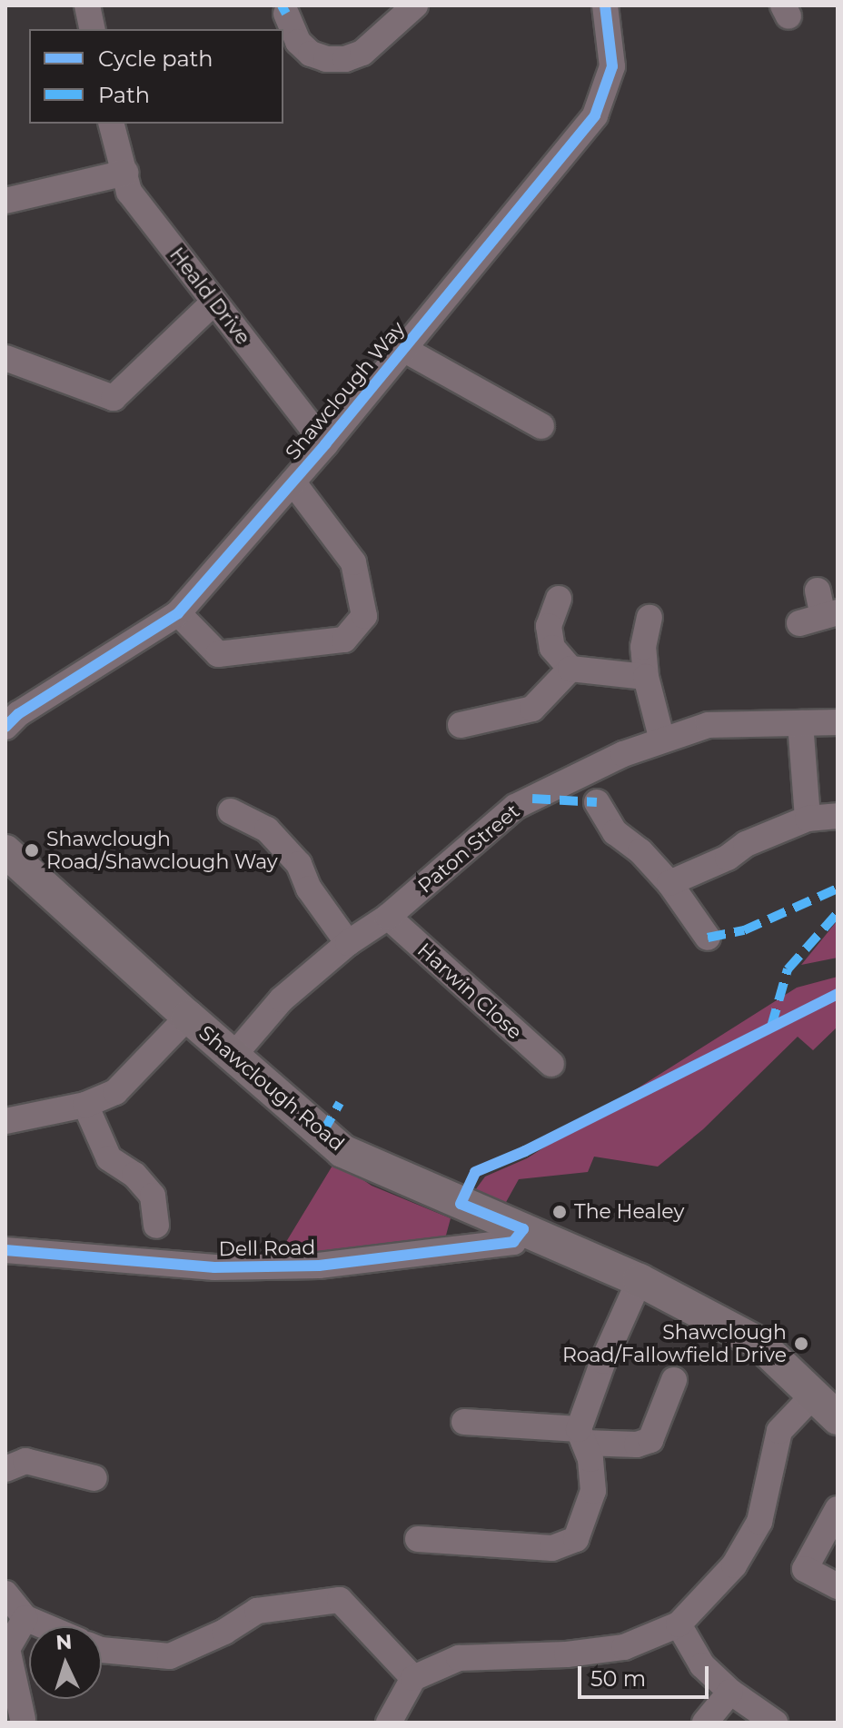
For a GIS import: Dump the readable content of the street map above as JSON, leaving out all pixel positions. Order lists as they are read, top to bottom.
{
  "streets": {
    "main road": ["Shawclough Road"],
    "street": [
      "Heald Drive",
      "Shawclough Way",
      "Paton Street",
      "Harwin Close",
      "Dell Road"
    ]
  },
  "crossings": [
    ["Heald Drive", "Shawclough Way"],
    ["Paton Street", "Harwin Close"],
    ["Paton Street", "Shawclough Road"],
    ["Shawclough Road", "Dell Road"]
  ],
  "places": ["Shawclough Road/Shawclough Way", "The Healey", "Shawclough Road/Fallowfield Drive"],
  "legend": ["Cycle path", "Path"],
  "scale_bar": "50 m",
  "north": "top"
}
